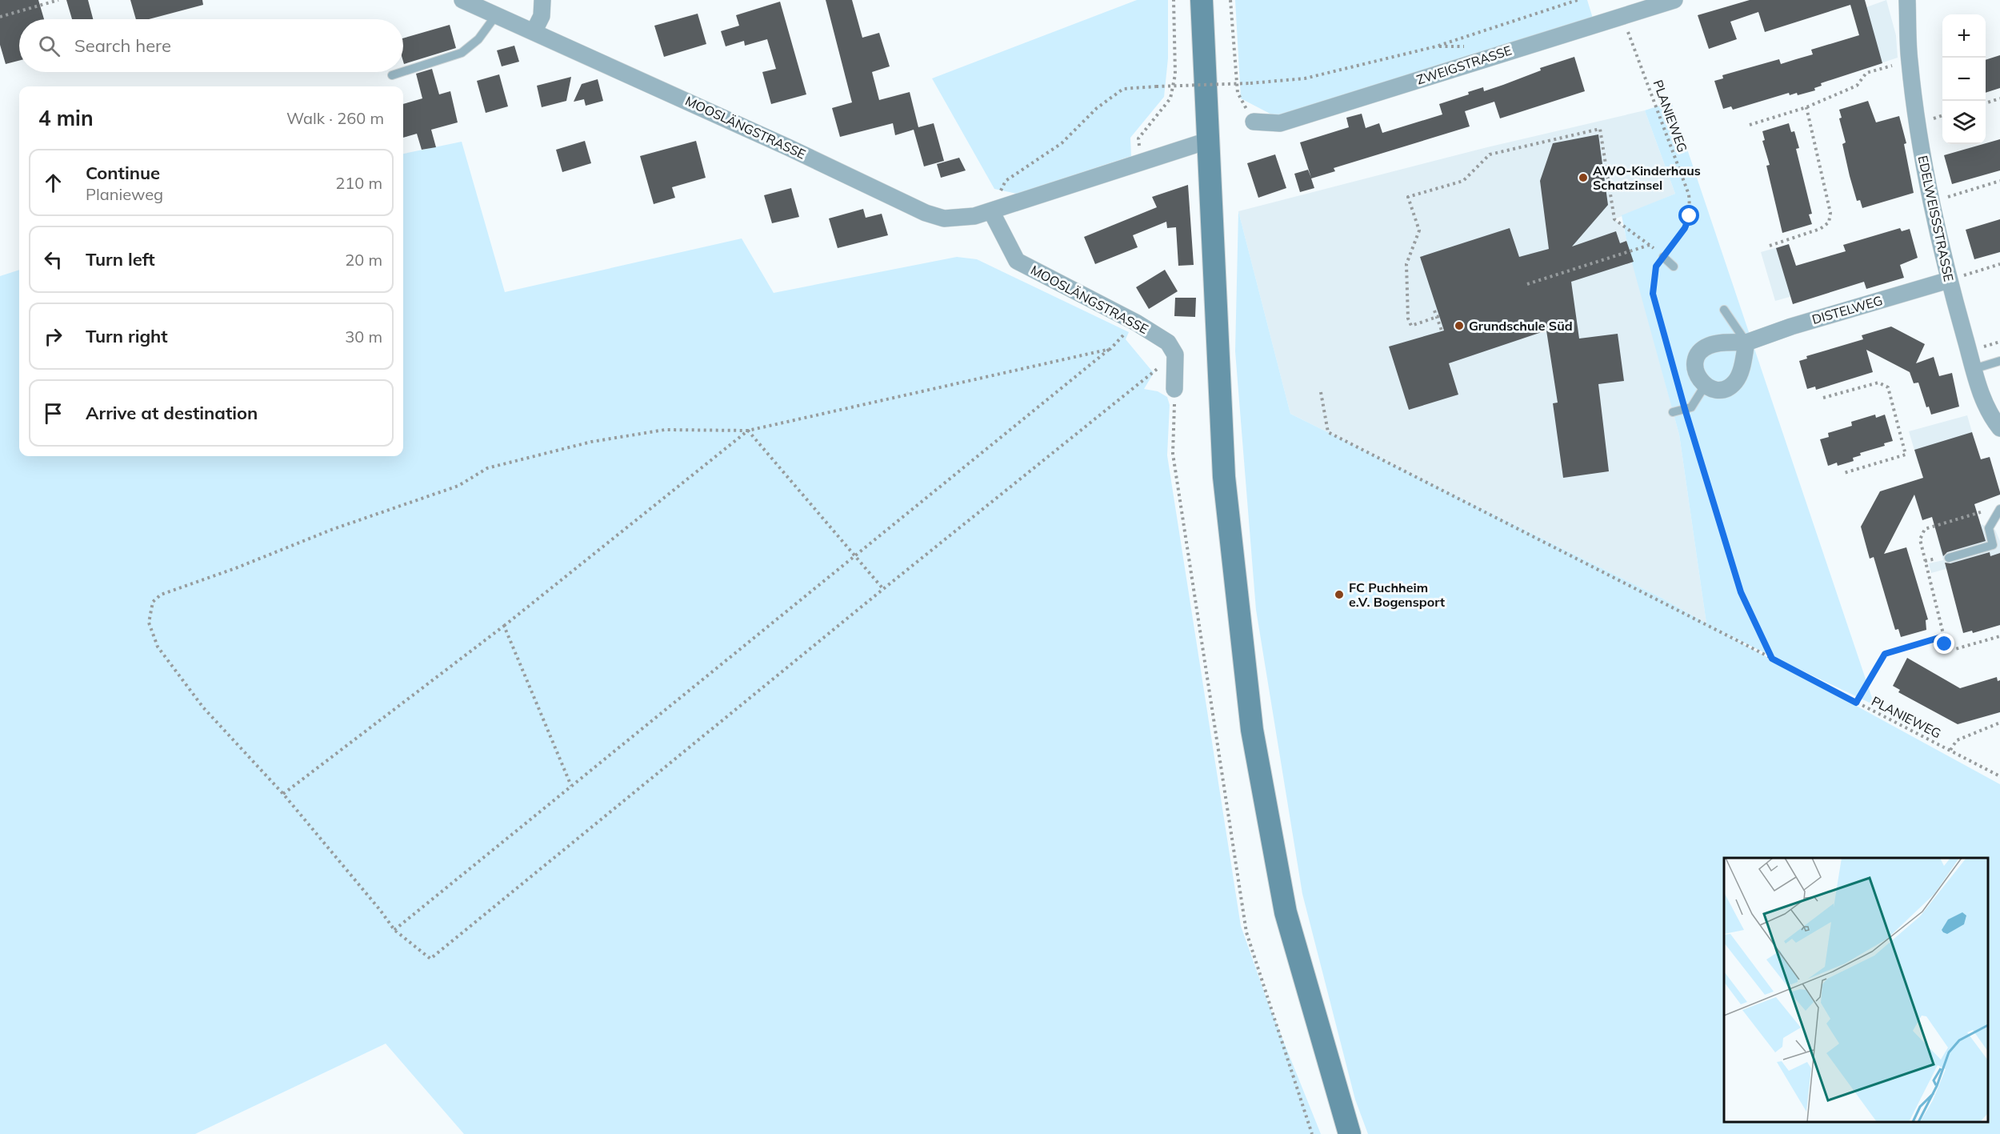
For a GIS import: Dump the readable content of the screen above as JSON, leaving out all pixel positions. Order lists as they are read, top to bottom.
{
  "streets": {
    "street": [
      "ZWEIGSTRASSE",
      "MOOSLÄNGSTRASSE",
      "EDELWEISSSTRASSE",
      "DISTELWEG"
    ],
    "path": ["PLANIEWEG"]
  },
  "crossings": [
    ["ZWEIGSTRASSE", "PLANIEWEG"],
    ["EDELWEISSSTRASSE", "DISTELWEG"]
  ],
  "places": ["AWO-Kinderhaus Schatzinsel", "Grundschule Süd", "FC Puchheim e.V. Bogensport"],
  "page": {
    "map_buttons": ["+", "−"],
    "search": "Search here",
    "heading": ["4 min", "Walk · 260 m"],
    "list": [
      ["Continue", "Planieweg", "210 m"],
      ["Turn left", "20 m"],
      ["Turn right", "30 m"],
      "Arrive at destination"
    ]
  }
}
